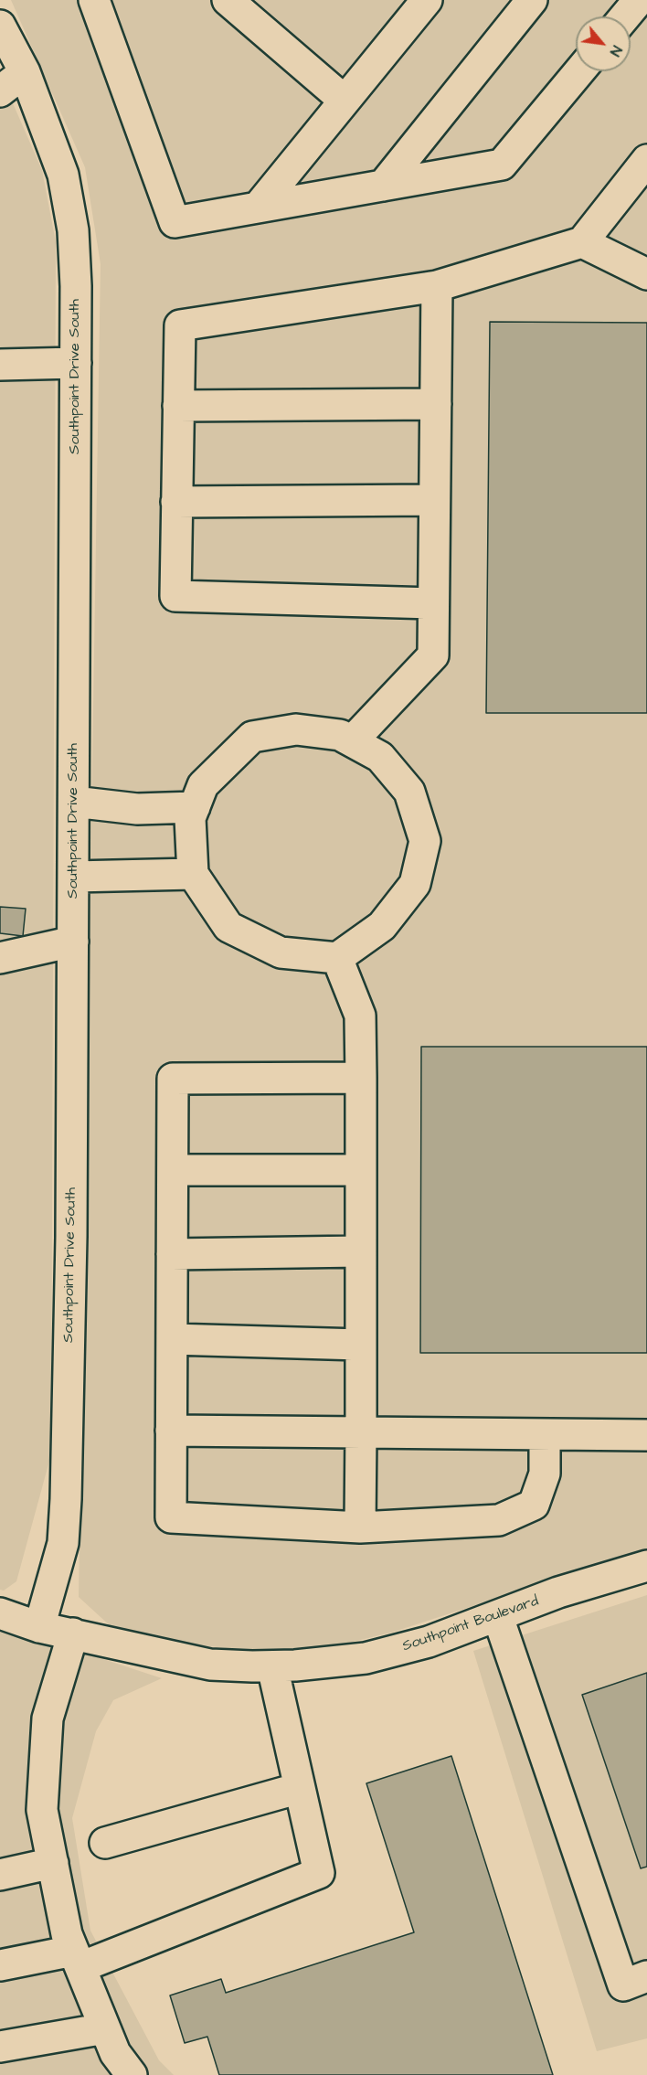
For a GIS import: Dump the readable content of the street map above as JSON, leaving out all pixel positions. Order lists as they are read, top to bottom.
{
  "streets": {
    "street": ["Southpoint Drive South", "Southpoint Boulevard"]
  },
  "crossings": [
    ["Southpoint Drive South", "Southpoint Boulevard"]
  ],
  "north": "bottom right"
}
